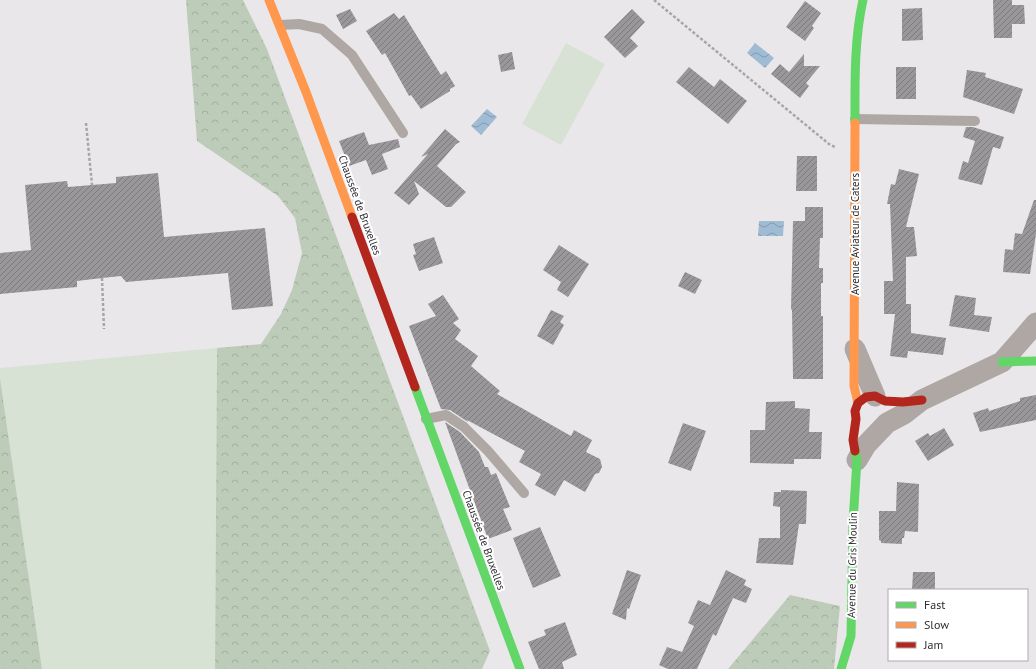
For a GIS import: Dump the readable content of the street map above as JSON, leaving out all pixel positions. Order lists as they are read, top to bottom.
{
  "streets": {
    "main road": ["Chaussée de Bruxelles", "Avenue Aviateur de Caters", "Avenue du Gris Moulin"]
  },
  "crossings": [
    ["Avenue Aviateur de Caters", "Avenue du Gris Moulin"]
  ],
  "legend": ["Fast", "Slow", "Jam"]
}
